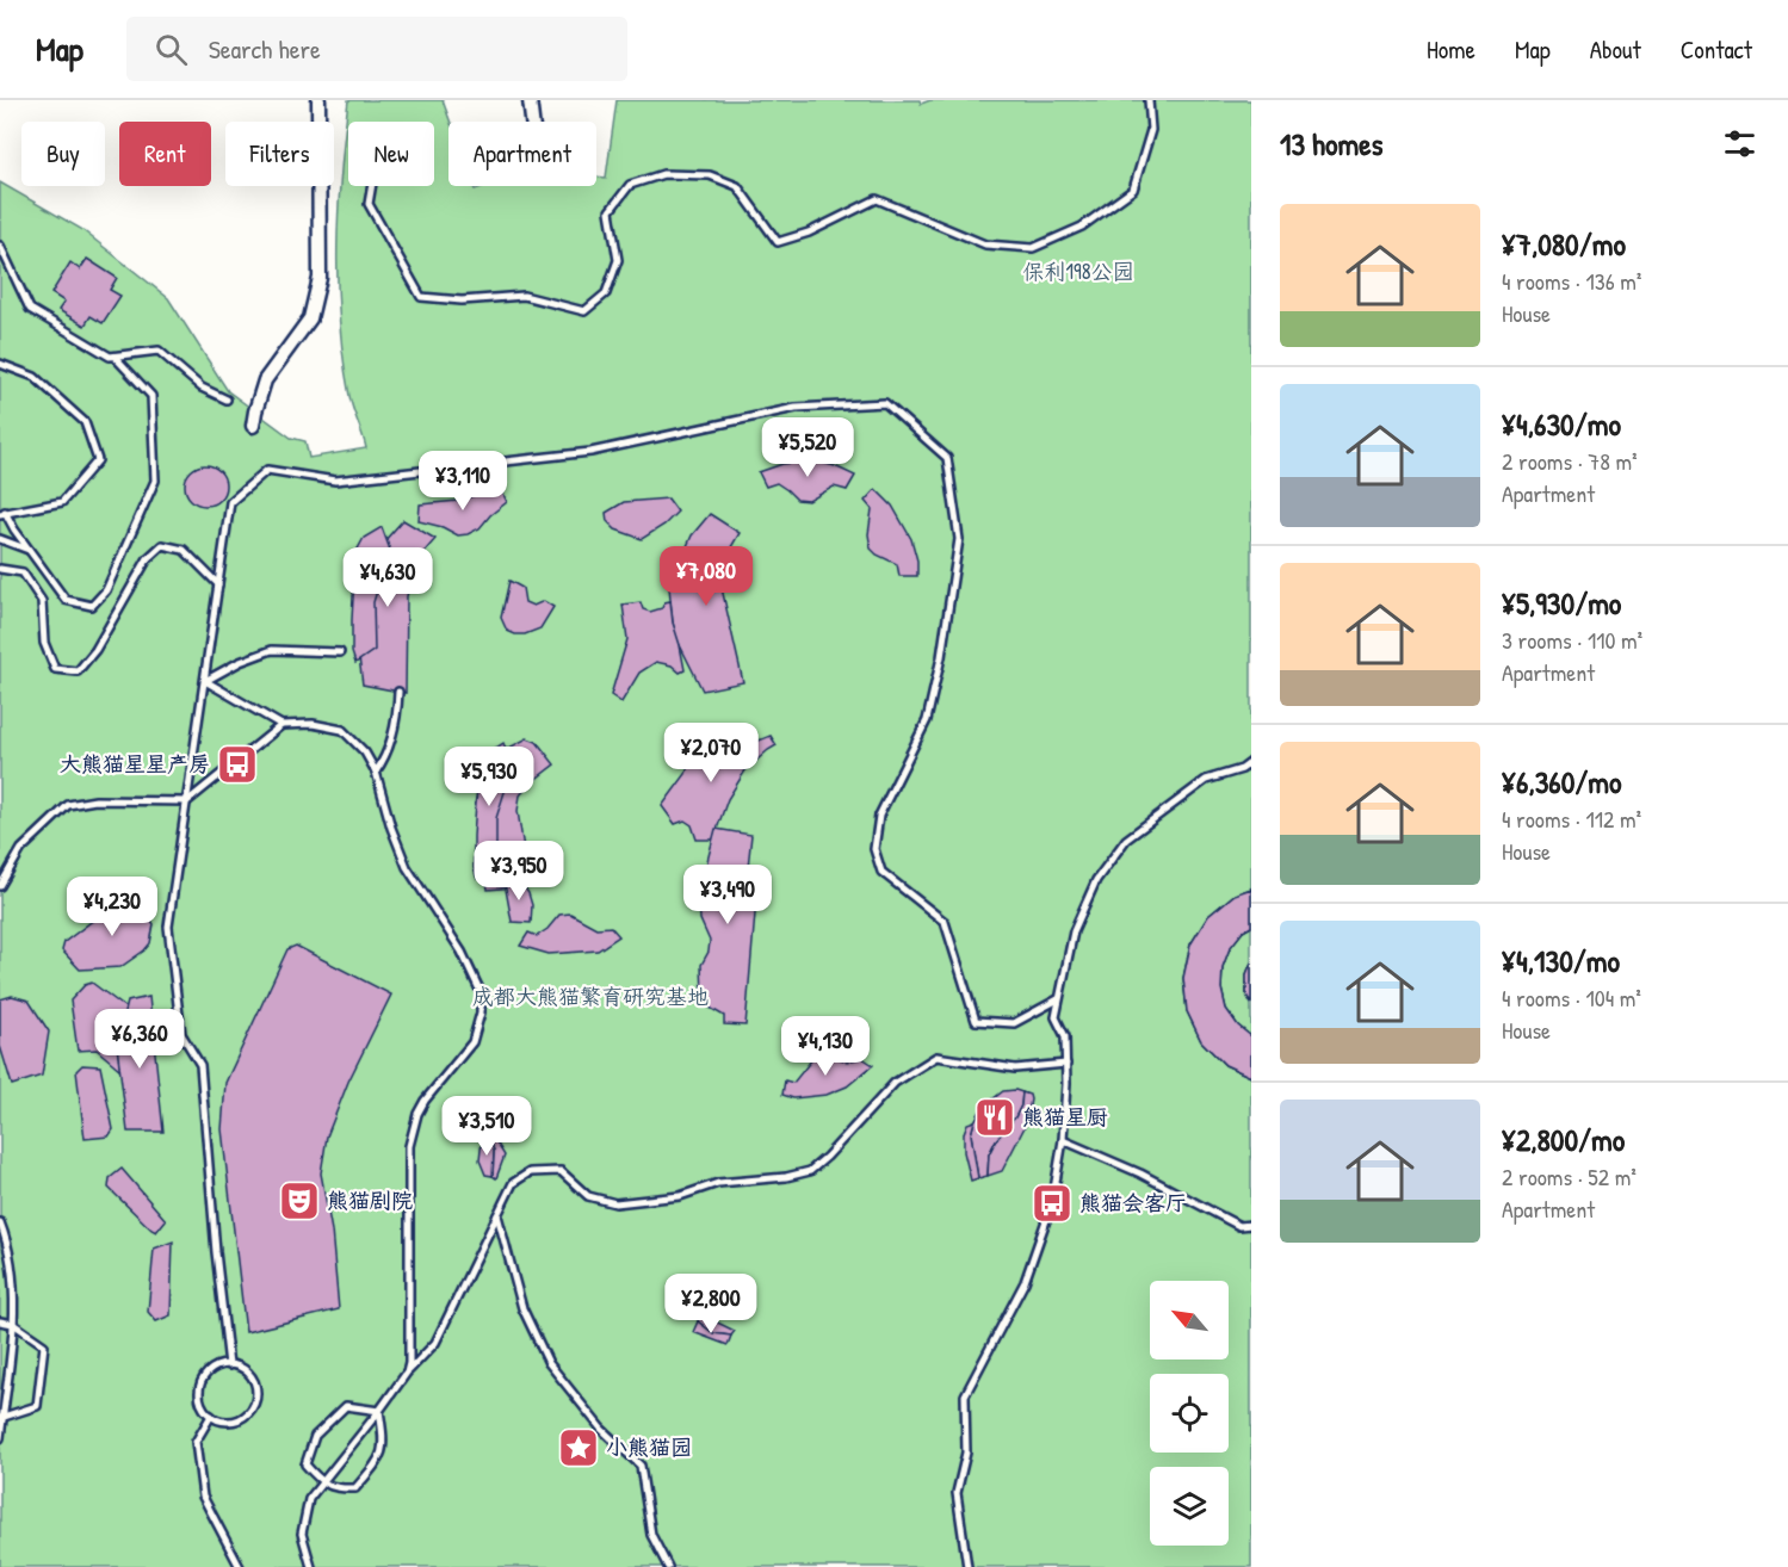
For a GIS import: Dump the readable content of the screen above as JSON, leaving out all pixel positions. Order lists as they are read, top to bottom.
{
  "parks": ["保利198公园", "成都大熊猫繁育研究基地"],
  "places": {
    "bus stop": ["大熊猫星星产房", "熊猫会客厅"],
    "restaurant": ["熊猫星厨"],
    "theatre": ["熊猫剧院"],
    "place": ["小熊猫园"]
  },
  "north": "top left",
  "page": {
    "header": "Map",
    "search": "Search here",
    "nav": [
      "Home",
      "Map",
      "About",
      "Contact"
    ],
    "heading": "13 homes",
    "chip": [
      "Buy",
      "Rent",
      "Filters",
      "New",
      "Apartment"
    ],
    "list": [
      {
        "name": "¥7,080/mo",
        "note": "4 rooms · 136 m² · House"
      },
      {
        "name": "¥4,630/mo",
        "note": "2 rooms · 78 m² · Apartment"
      },
      {
        "name": "¥5,930/mo",
        "note": "3 rooms · 110 m² · Apartment"
      },
      {
        "name": "¥6,360/mo",
        "note": "4 rooms · 112 m² · House"
      },
      {
        "name": "¥4,130/mo",
        "note": "4 rooms · 104 m² · House"
      },
      {
        "name": "¥2,800/mo",
        "note": "2 rooms · 52 m² · Apartment"
      }
    ],
    "price": [
      "¥5,520",
      "¥3,110",
      "¥7,080",
      "¥4,630",
      "¥2,070",
      "¥5,930",
      "¥3,950",
      "¥3,490",
      "¥4,230",
      "¥6,360",
      "¥4,130",
      "¥3,510",
      "¥2,800"
    ]
  }
}
